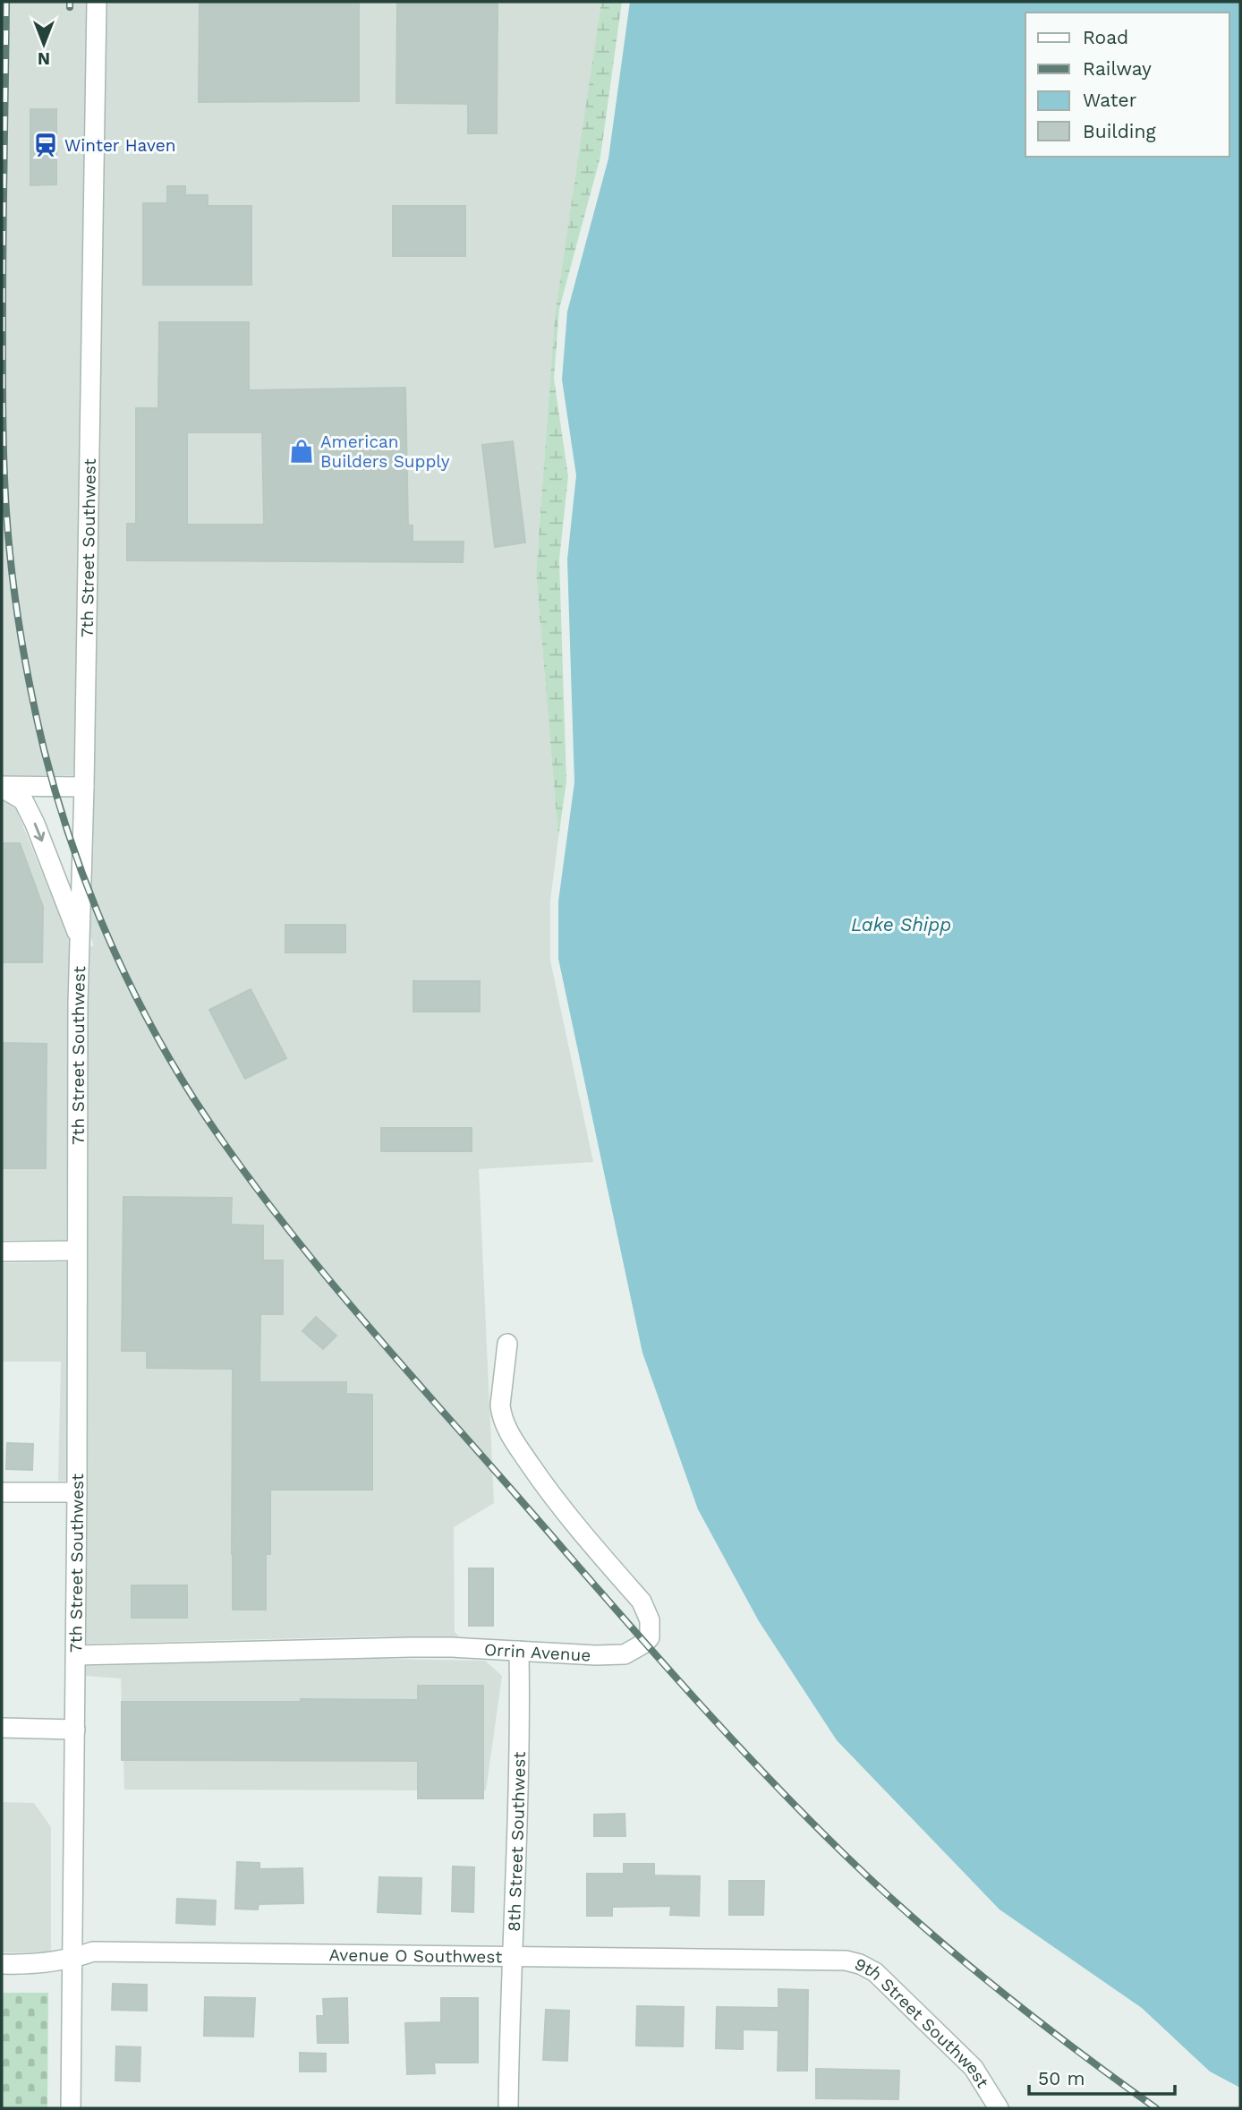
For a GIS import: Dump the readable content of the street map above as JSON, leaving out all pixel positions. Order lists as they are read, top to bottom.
{
  "streets": {
    "street": [
      "7th Street Southwest",
      "Orrin Avenue",
      "8th Street Southwest",
      "Avenue O Southwest",
      "9th Street Southwest"
    ]
  },
  "crossings": [
    ["7th Street Southwest", "Orrin Avenue"],
    ["7th Street Southwest", "Avenue O Southwest"],
    ["Orrin Avenue", "8th Street Southwest"],
    ["8th Street Southwest", "Avenue O Southwest"],
    ["Avenue O Southwest", "9th Street Southwest"]
  ],
  "water": ["Lake Shipp"],
  "places": {
    "station": ["Winter Haven"],
    "shop": ["American Builders Supply"]
  },
  "legend": [
    "Road",
    "Railway",
    "Water",
    "Building"
  ],
  "scale_bar": "50 m",
  "north": "bottom"
}
